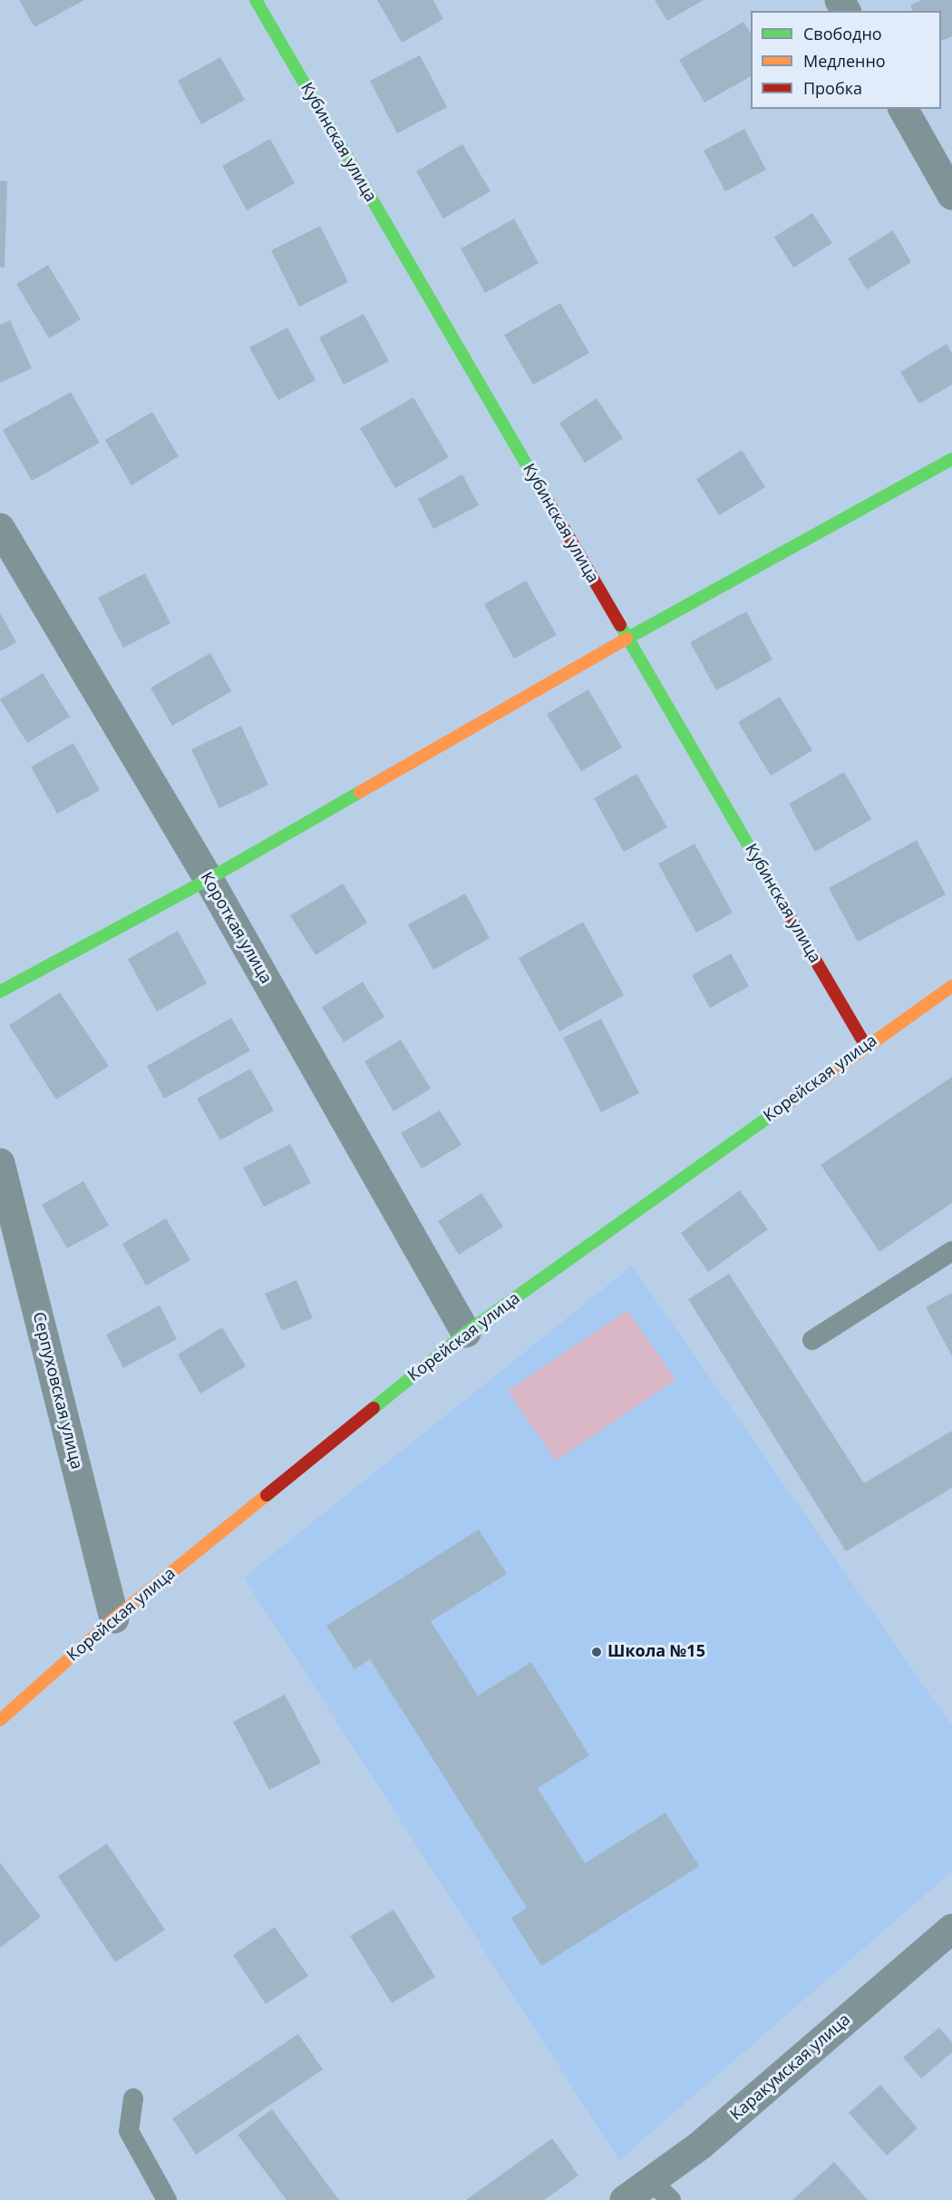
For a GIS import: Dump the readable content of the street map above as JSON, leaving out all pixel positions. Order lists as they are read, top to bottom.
{
  "streets": {
    "street": [
      "Кубинская улица",
      "Короткая улица",
      "Корейская улица",
      "Серпуховская улица",
      "Каракумская улица"
    ]
  },
  "crossings": [
    ["Кубинская улица", "Корейская улица"],
    ["Короткая улица", "Корейская улица"],
    ["Корейская улица", "Серпуховская улица"]
  ],
  "places": ["Школа №15"],
  "legend": ["Свободно", "Медленно", "Пробка"]
}
